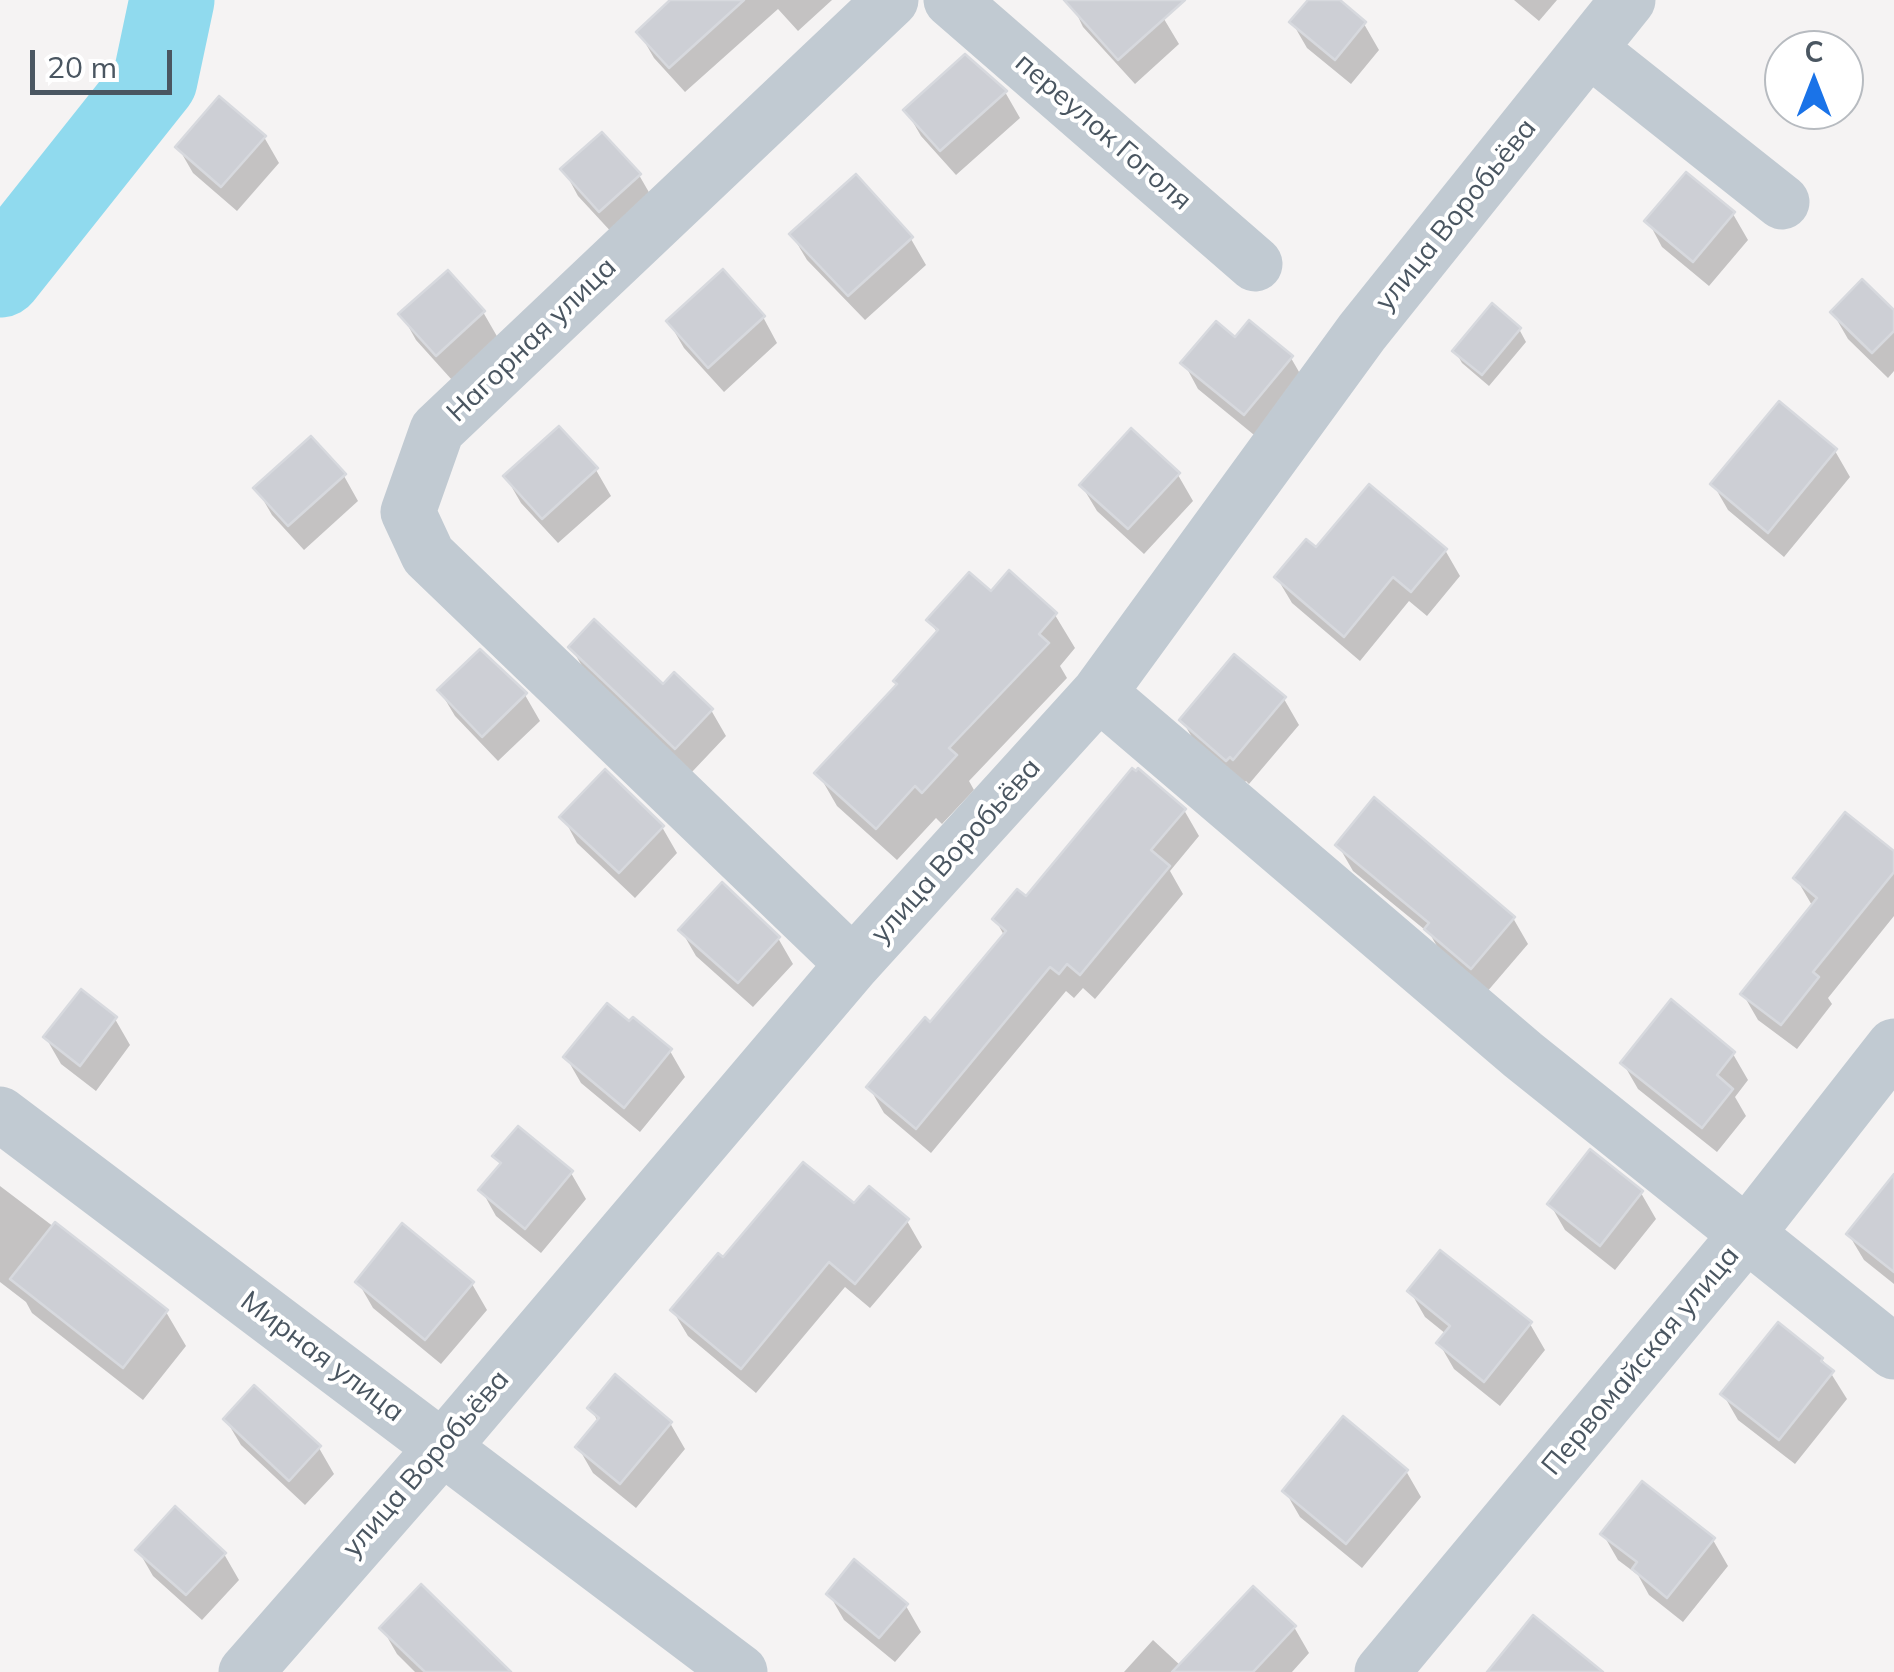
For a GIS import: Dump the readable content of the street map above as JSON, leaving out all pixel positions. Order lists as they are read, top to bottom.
{
  "streets": {
    "street": [
      "переулок Гоголя",
      "улица Воробьёва",
      "Нагорная улица",
      "Мирная улица",
      "Первомайская улица"
    ]
  },
  "crossings": [
    ["улица Воробьёва", "Нагорная улица"],
    ["улица Воробьёва", "Мирная улица"]
  ],
  "scale_bar": "20 m",
  "north": "top"
}
